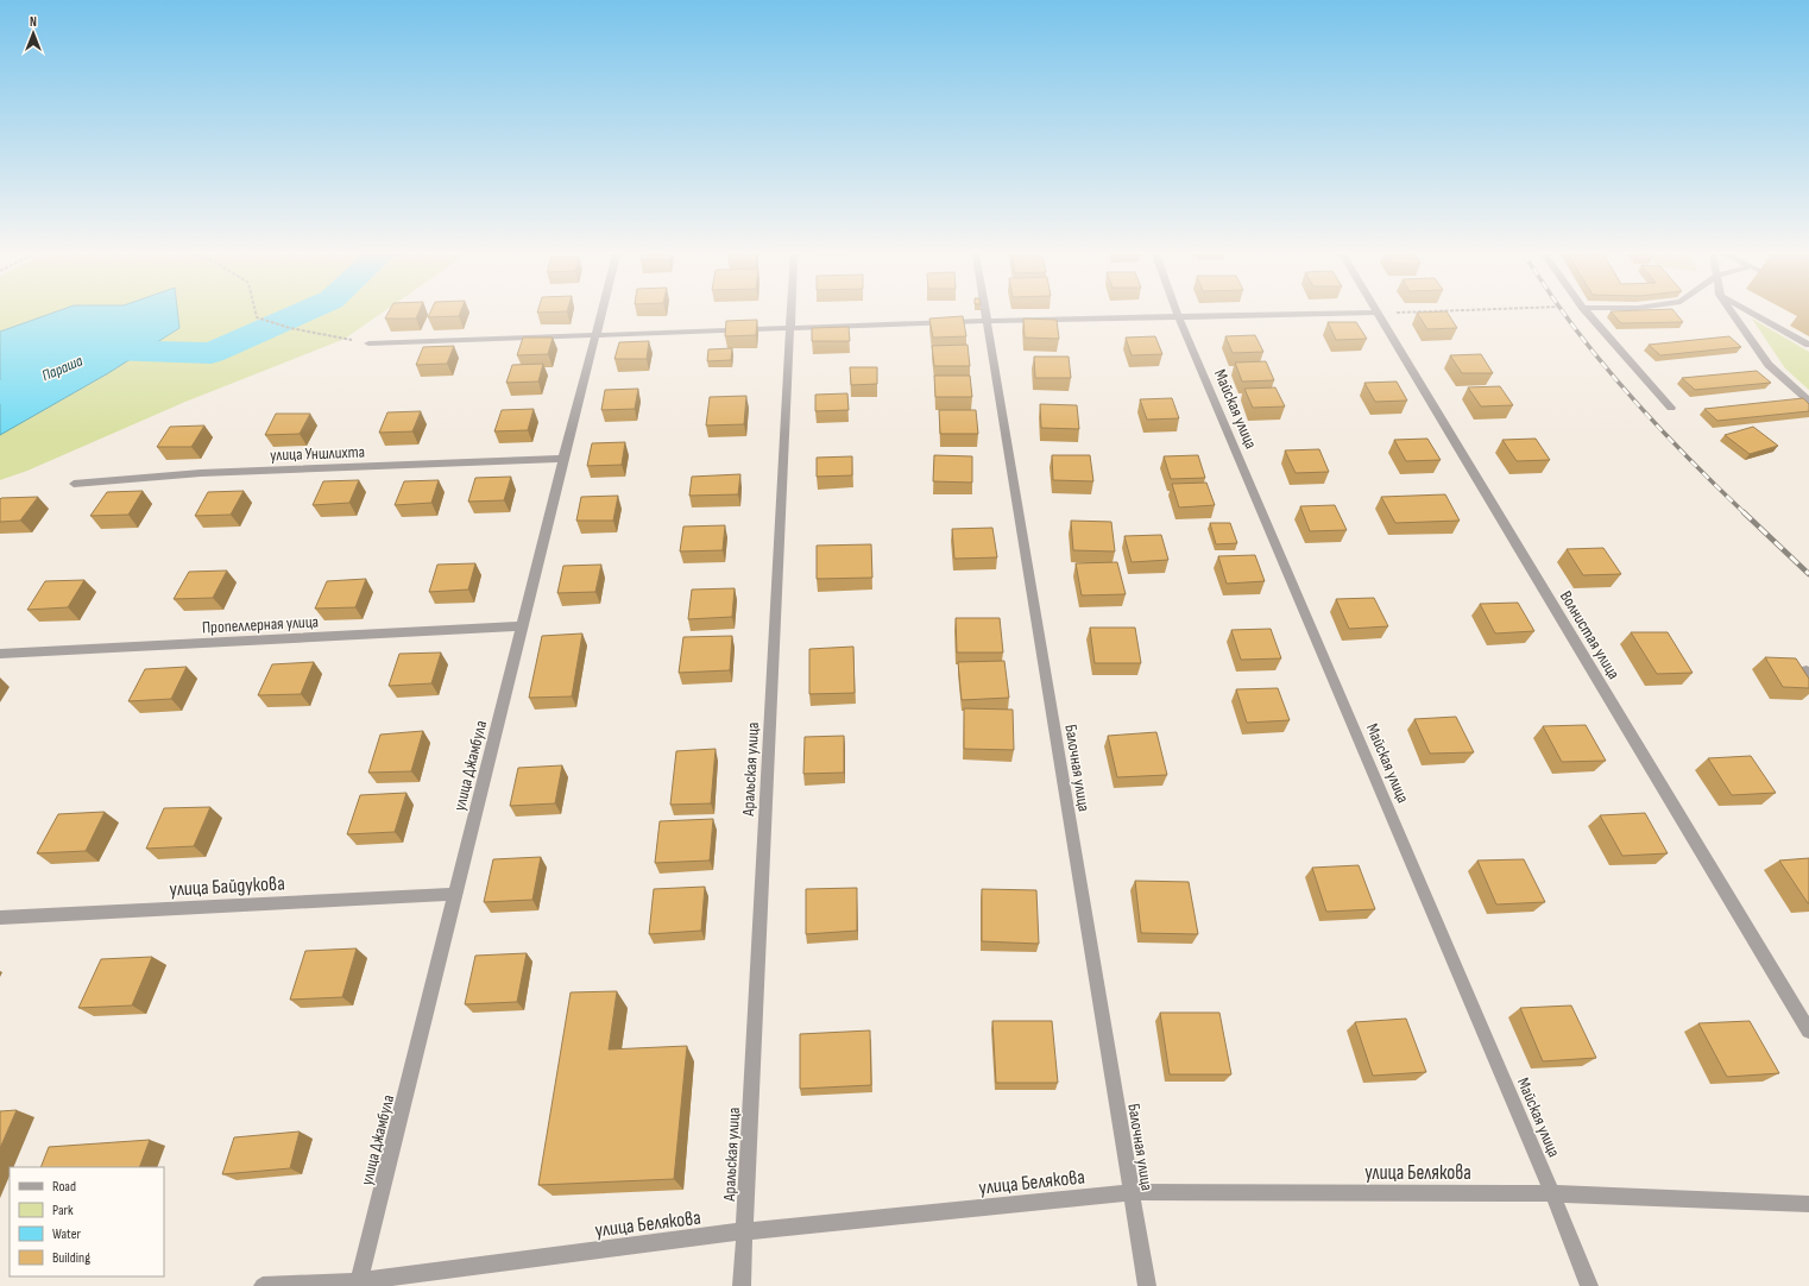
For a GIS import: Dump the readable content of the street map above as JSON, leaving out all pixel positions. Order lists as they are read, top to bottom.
{
  "streets": {
    "street": [
      "Майская улица",
      "улица Уншлихта",
      "Пропеллерная улица",
      "Волнистая улица",
      "улица Джамбула",
      "Балочная улица",
      "Аральская улица",
      "улица Байдукова",
      "улица Белякова"
    ]
  },
  "crossings": [
    ["Майская улица", "улица Белякова"],
    ["улица Уншлихта", "улица Джамбула"],
    ["Пропеллерная улица", "улица Джамбула"],
    ["улица Джамбула", "улица Байдукова"],
    ["улица Джамбула", "улица Белякова"],
    ["Балочная улица", "улица Белякова"],
    ["Аральская улица", "улица Белякова"]
  ],
  "water": ["Параша"],
  "legend": [
    "Road",
    "Park",
    "Water",
    "Building"
  ],
  "north": "top"
}
